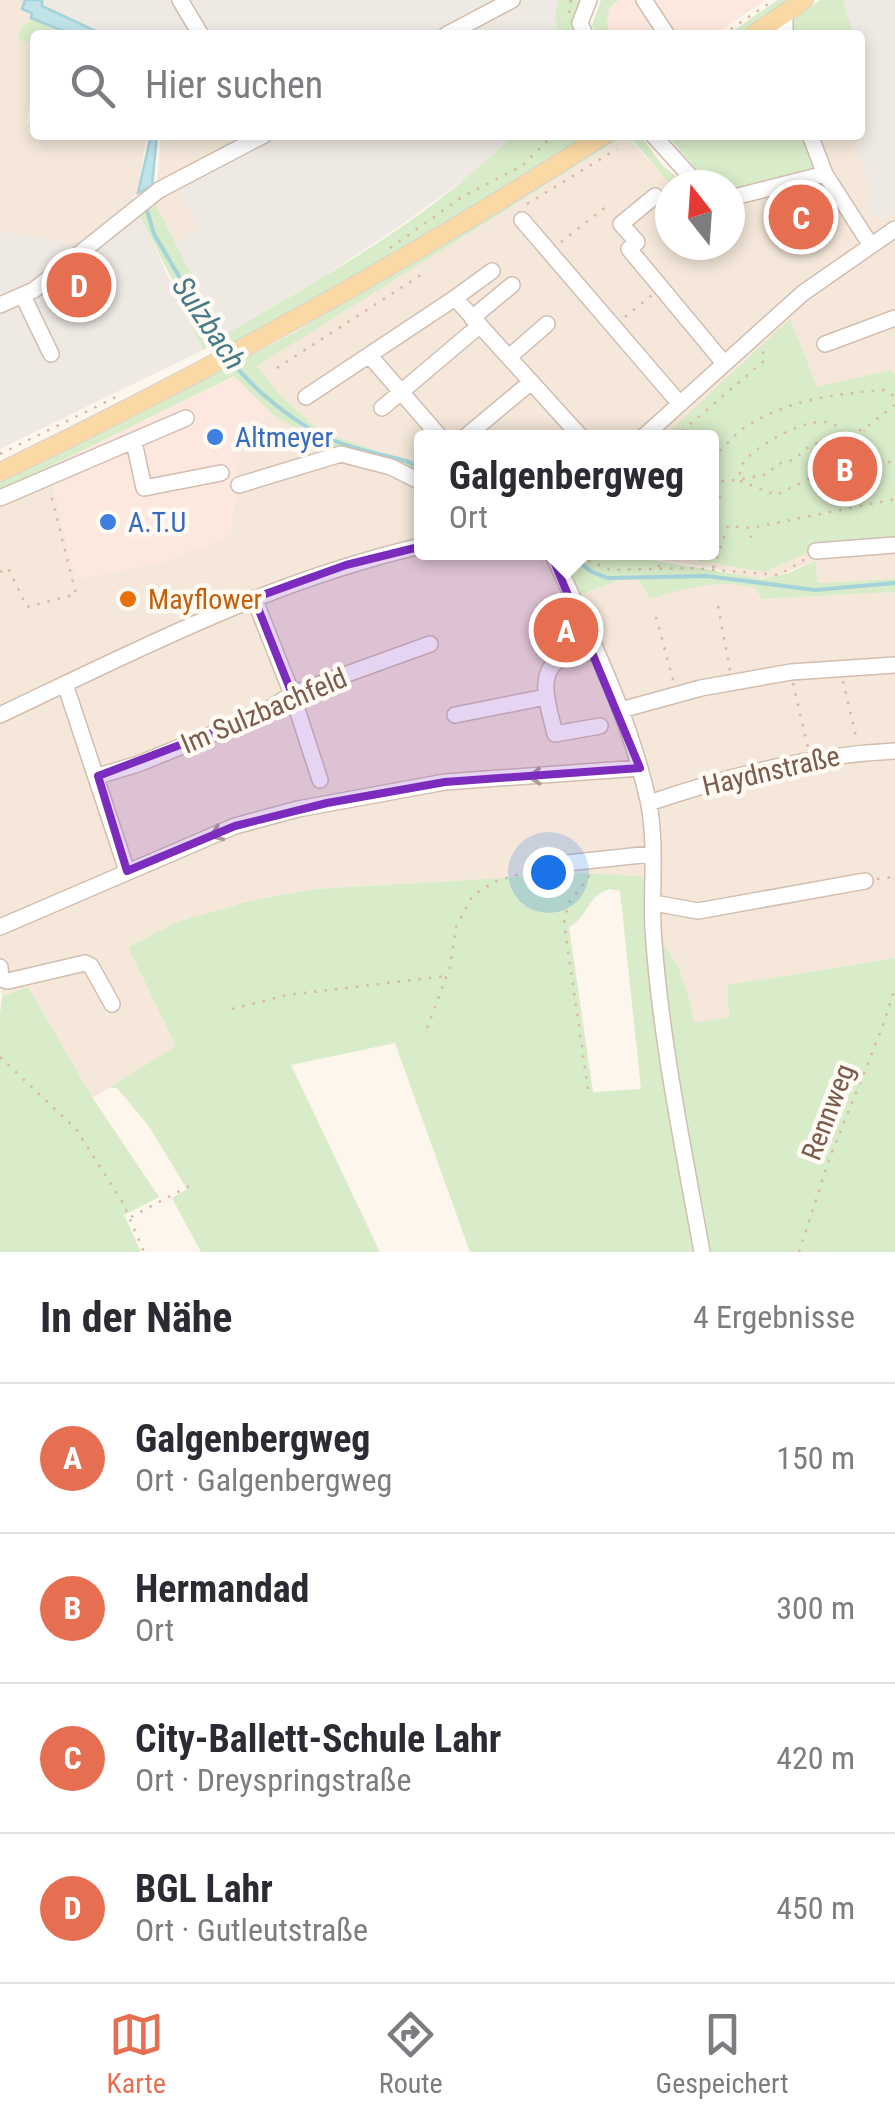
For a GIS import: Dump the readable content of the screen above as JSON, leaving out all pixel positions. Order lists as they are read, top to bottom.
{
  "streets": {
    "street": ["Im Sulzbachfeld", "Haydnstraße"],
    "path": ["Rennweg"]
  },
  "water": ["Sulzbach"],
  "places": ["Altmeyer", "A.T.U", "Mayflower"],
  "north": "top",
  "page": {
    "search": "Hier suchen",
    "pins": [
      "C",
      "D",
      "B",
      "A"
    ],
    "popup": ["Galgenbergweg", "Ort"],
    "heading": ["In der Nähe", "4 Ergebnisse"],
    "list": [
      {
        "mark": "A",
        "name": "Galgenbergweg",
        "note": "Ort · Galgenbergweg",
        "value": "150 m"
      },
      {
        "mark": "B",
        "name": "Hermandad",
        "note": "Ort",
        "value": "300 m"
      },
      {
        "mark": "C",
        "name": "City-Ballett-Schule Lahr",
        "note": "Ort · Dreyspringstraße",
        "value": "420 m"
      },
      {
        "mark": "D",
        "name": "BGL Lahr",
        "note": "Ort · Gutleutstraße",
        "value": "450 m"
      }
    ],
    "nav": ["Karte", "Route", "Gespeichert"]
  }
}
